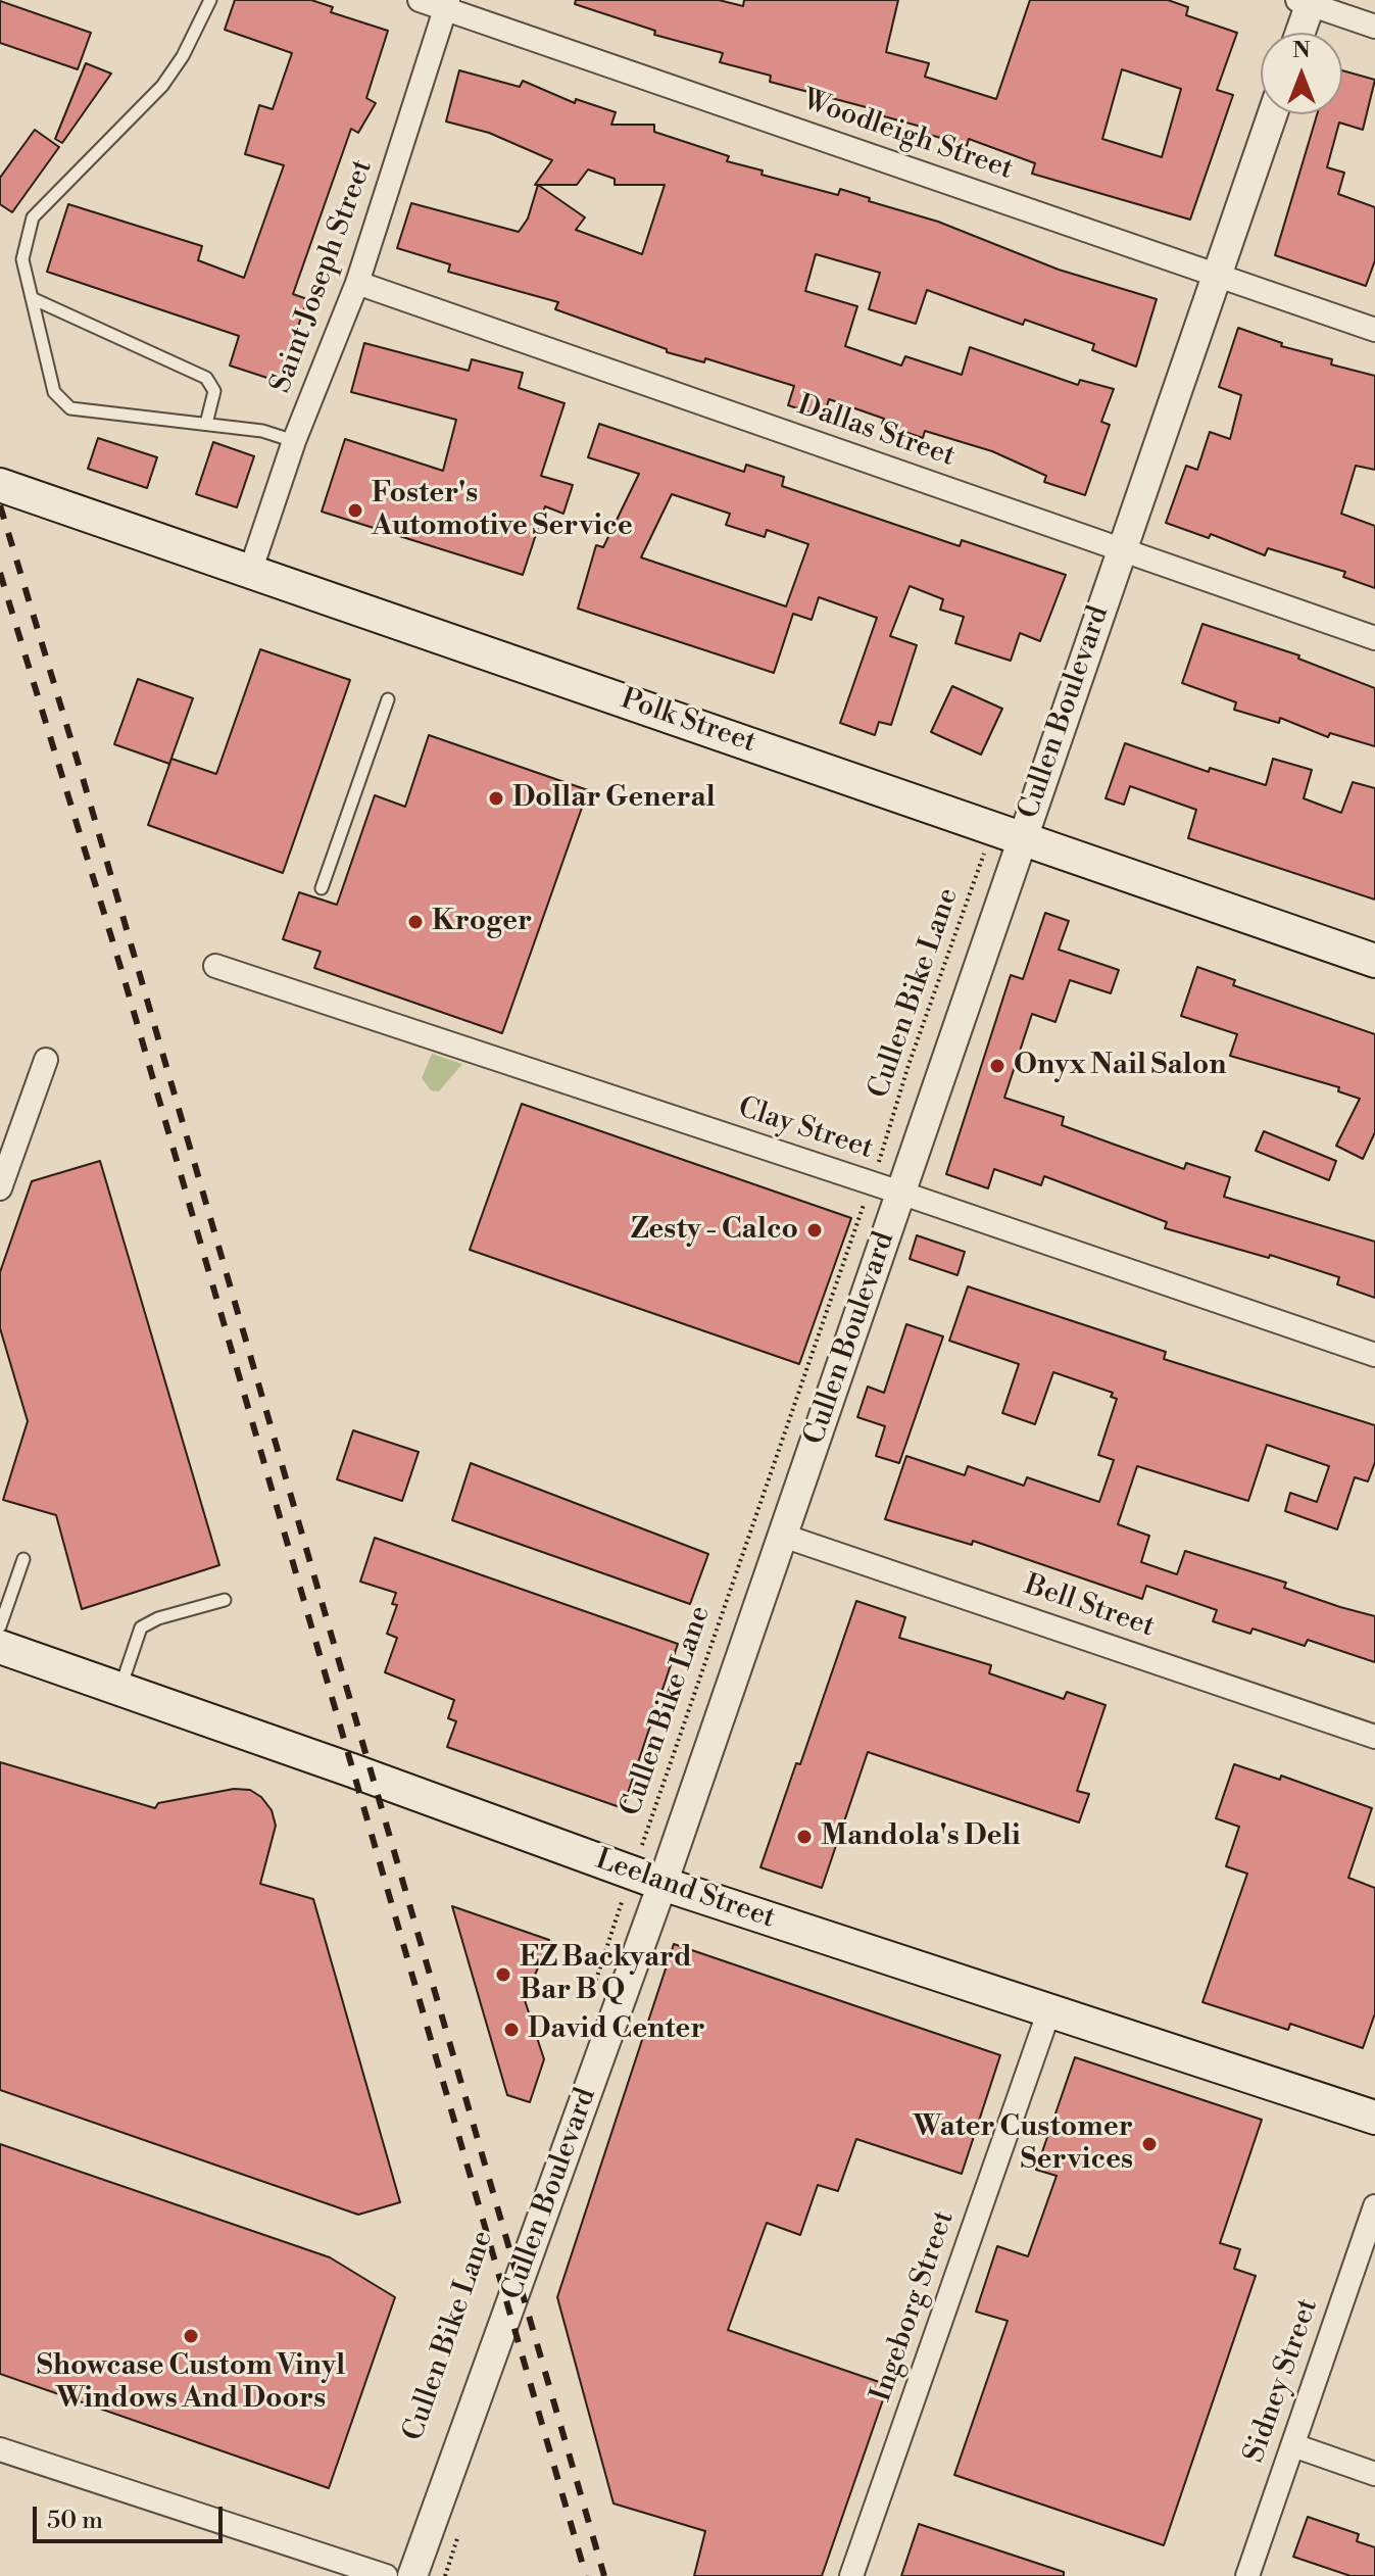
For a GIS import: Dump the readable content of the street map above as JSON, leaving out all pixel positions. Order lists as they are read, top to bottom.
{
  "streets": {
    "main road": ["Polk Street", "Leeland Street"],
    "street": [
      "Woodleigh Street",
      "Saint Joseph Street",
      "Dallas Street",
      "Cullen Boulevard",
      "Clay Street",
      "Bell Street",
      "Ingeborg Street",
      "Sidney Street"
    ],
    "path": ["Cullen Bike Lane"]
  },
  "crossings": [
    ["Woodleigh Street", "Saint Joseph Street"],
    ["Woodleigh Street", "Cullen Boulevard"],
    ["Saint Joseph Street", "Dallas Street"],
    ["Saint Joseph Street", "Polk Street"],
    ["Dallas Street", "Cullen Boulevard"],
    ["Cullen Boulevard", "Polk Street"],
    ["Cullen Boulevard", "Cullen Bike Lane"],
    ["Cullen Boulevard", "Clay Street"],
    ["Cullen Boulevard", "Bell Street"],
    ["Cullen Boulevard", "Leeland Street"],
    ["Cullen Bike Lane", "Clay Street"],
    ["Cullen Bike Lane", "Leeland Street"],
    ["Leeland Street", "Ingeborg Street"]
  ],
  "places": [
    "Foster's Automotive Service",
    "Dollar General",
    "Kroger",
    "Onyx Nail Salon",
    "Zesty - Calco",
    "Mandola's Deli",
    "EZ Backyard Bar B Q",
    "David Center",
    "Water Customer Services",
    "Showcase Custom Vinyl Windows And Doors"
  ],
  "scale_bar": "50 m",
  "north": "top"
}
